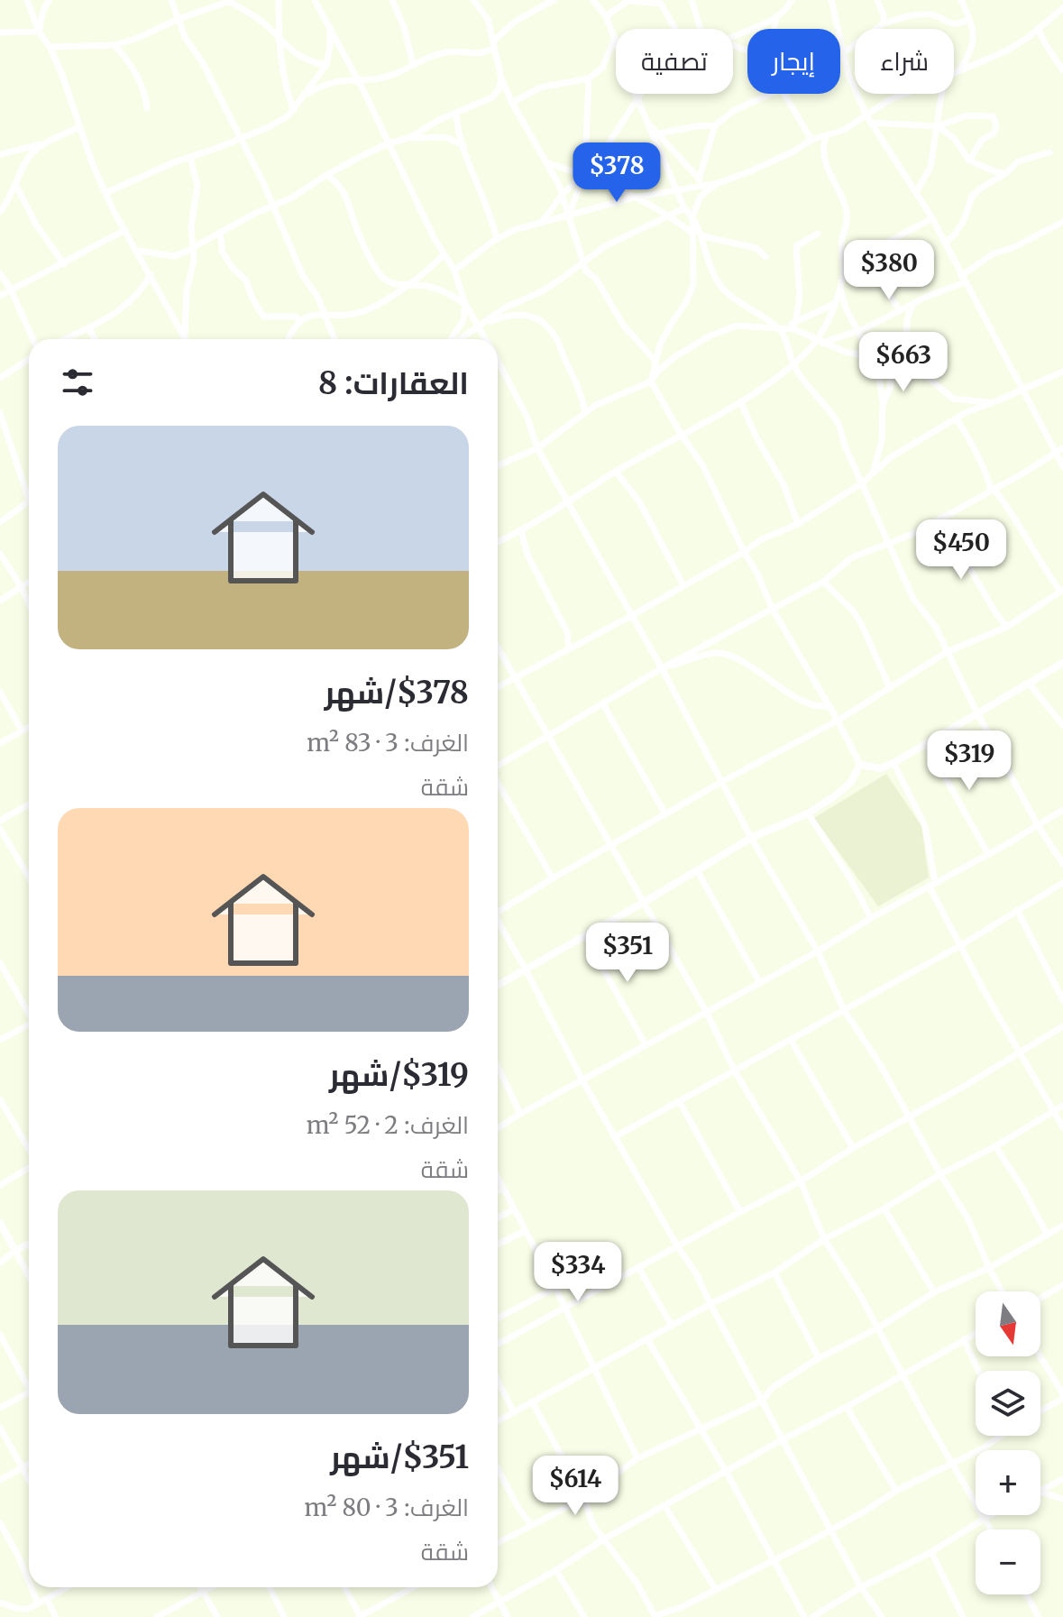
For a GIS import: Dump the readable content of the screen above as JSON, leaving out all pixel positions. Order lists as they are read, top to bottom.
{
  "north": "bottom",
  "page": {
    "chip": ["شراء", "إيجار", "تصفية"],
    "price": [
      "$378",
      "$380",
      "$663",
      "$450",
      "$319",
      "$351",
      "$334",
      "$614"
    ],
    "heading": "العقارات: 8",
    "list": [
      {
        "name": "$378/شهر",
        "note": "الغرف: 3 · 83 m² · شقة"
      },
      {
        "name": "$319/شهر",
        "note": "الغرف: 2 · 52 m² · شقة"
      },
      {
        "name": "$351/شهر",
        "note": "الغرف: 3 · 80 m² · شقة"
      }
    ],
    "map_buttons": ["+", "−"]
  }
}
